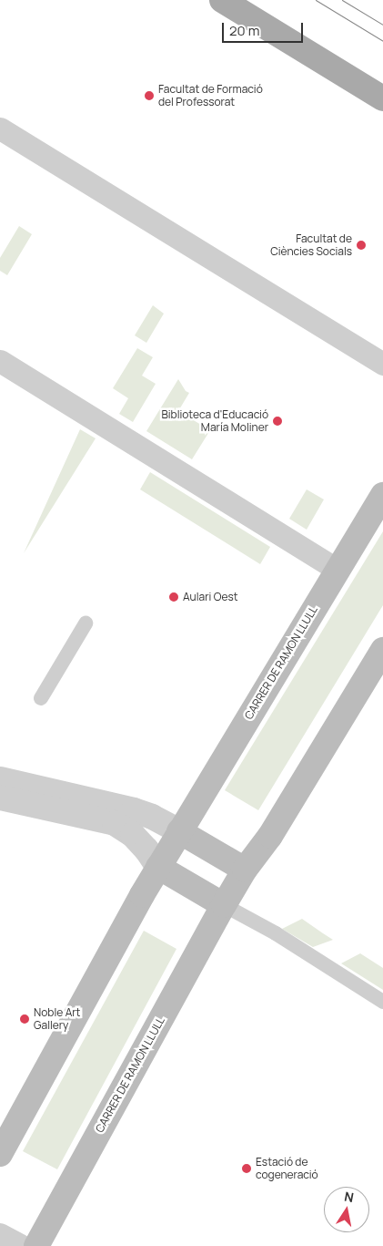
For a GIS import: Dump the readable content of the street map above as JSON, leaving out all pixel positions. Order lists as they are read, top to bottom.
{
  "streets": {
    "main road": ["CARRER DE RAMON LLULL"]
  },
  "places": [
    "Facultat de Formació del Professorat",
    "Facultat de Ciències Socials",
    "Biblioteca d'Educació María Moliner",
    "Aulari Oest",
    "Noble Art Gallery",
    "Estació de cogeneració"
  ],
  "scale_bar": "20 m",
  "north": "top"
}
